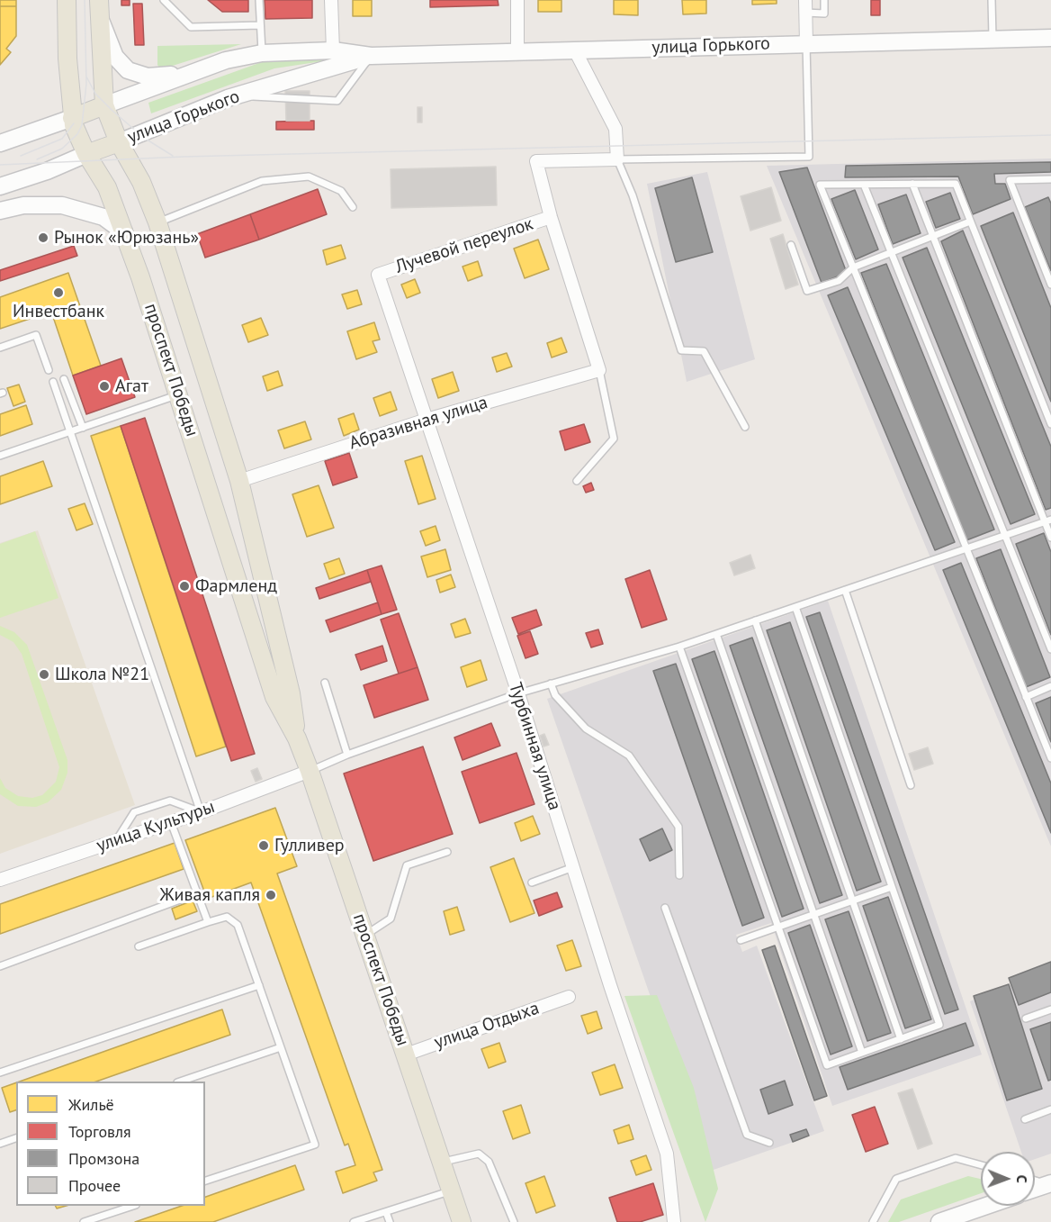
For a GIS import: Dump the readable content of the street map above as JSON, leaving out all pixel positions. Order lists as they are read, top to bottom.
{
  "streets": {
    "main road": ["улица Горького", "проспект Победы"],
    "street": [
      "Лучевой переулок",
      "Абразивная улица",
      "Турбинная улица",
      "улица Культуры",
      "улица Отдыха"
    ]
  },
  "crossings": [
    ["улица Горького", "проспект Победы"],
    ["Лучевой переулок", "Турбинная улица"],
    ["проспект Победы", "Абразивная улица"],
    ["проспект Победы", "улица Культуры"],
    ["проспект Победы", "улица Отдыха"],
    ["Абразивная улица", "Турбинная улица"]
  ],
  "places": [
    "Рынок «Юрюзань»",
    "Инвестбанк",
    "Агат",
    "Фармленд",
    "Школа №21",
    "Гулливер",
    "Живая капля"
  ],
  "legend": [
    "Жильё",
    "Торговля",
    "Промзона",
    "Прочее"
  ],
  "north": "right"
}
